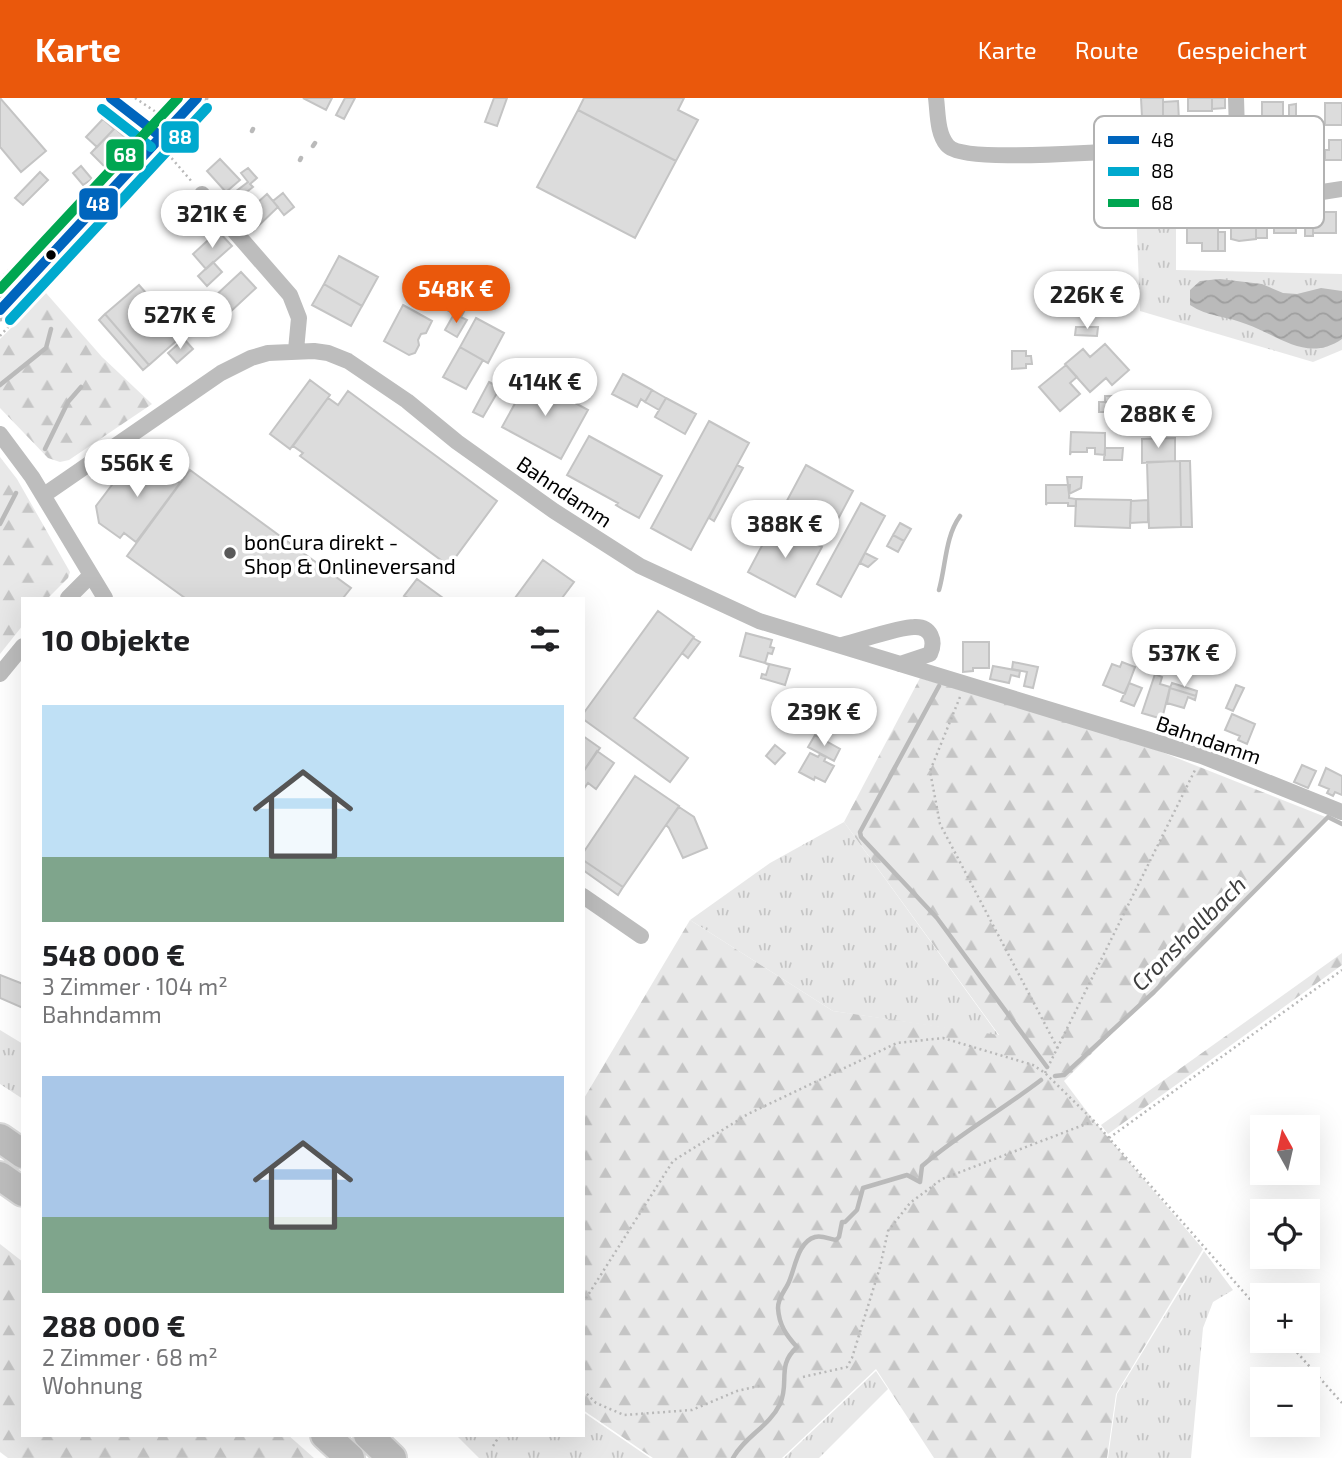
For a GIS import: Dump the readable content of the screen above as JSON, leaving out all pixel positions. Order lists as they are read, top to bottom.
{
  "streets": {
    "street": ["Bahndamm"]
  },
  "water": ["Cronshollbach"],
  "places": ["bonCura direkt - Shop & Onlineversand"],
  "lines": ["transit line 48", "transit line 68", "transit line 88"],
  "legend": ["48", "88", "68"],
  "north": "top",
  "page": {
    "header": "Karte",
    "nav": ["Karte", "Route", "Gespeichert"],
    "price": [
      "321K €",
      "548K €",
      "226K €",
      "527K €",
      "414K €",
      "288K €",
      "556K €",
      "388K €",
      "537K €",
      "239K €"
    ],
    "heading": "10 Objekte",
    "list": [
      {
        "name": "548 000 €",
        "note": "3 Zimmer · 104 m² · Bahndamm"
      },
      {
        "name": "288 000 €",
        "note": "2 Zimmer · 68 m² · Wohnung"
      }
    ],
    "map_buttons": ["+", "−"]
  }
}
